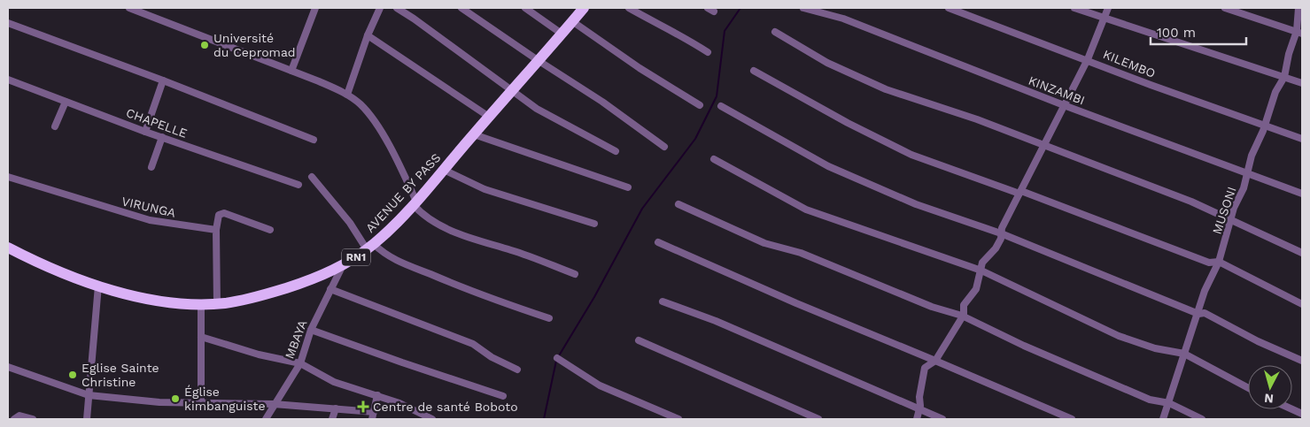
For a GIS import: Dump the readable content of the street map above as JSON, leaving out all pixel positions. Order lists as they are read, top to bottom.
{
  "streets": {
    "highway": ["AVENUE BY PASS", "RN1"],
    "street": [
      "KILEMBO",
      "KINZAMBI",
      "CHAPELLE",
      "VIRUNGA",
      "MUSONI",
      "MBAYA"
    ]
  },
  "crossings": [
    ["KILEMBO", "MUSONI"],
    ["KINZAMBI", "MUSONI"],
    ["AVENUE BY PASS", "RN1"],
    ["AVENUE BY PASS", "MBAYA"]
  ],
  "places": {
    "other": ["Université du Cepromad", "Eglise Sainte Christine", "Église kimbanguiste"],
    "health": ["Centre de santé Boboto"]
  },
  "scale_bar": "100 m",
  "north": "bottom"
}
